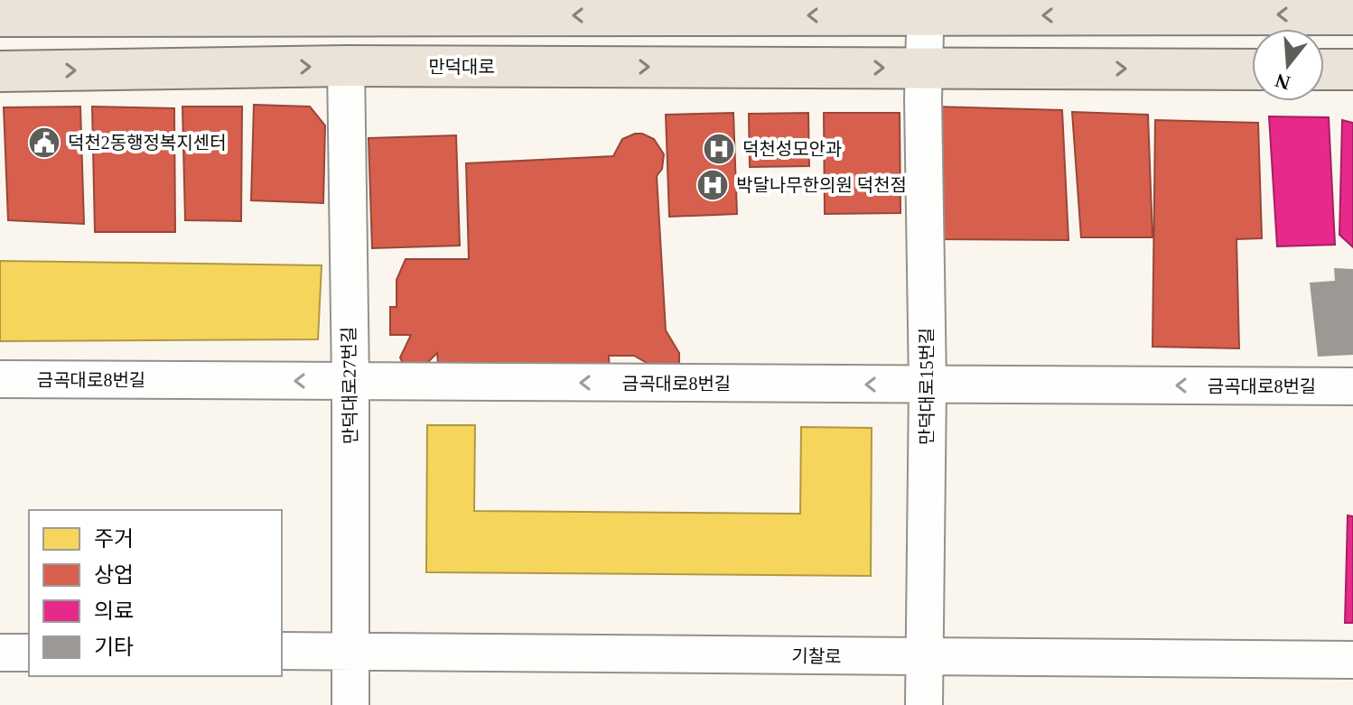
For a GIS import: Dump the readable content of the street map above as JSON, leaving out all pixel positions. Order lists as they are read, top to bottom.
{
  "streets": {
    "main road": ["만덕대로"],
    "street": [
      "금곡대로8번길",
      "만덕대로27번길",
      "만덕대로15번길",
      "기찰로"
    ]
  },
  "crossings": [
    ["만덕대로", "만덕대로27번길"],
    ["만덕대로", "만덕대로15번길"],
    ["금곡대로8번길", "만덕대로27번길"],
    ["금곡대로8번길", "만덕대로15번길"],
    ["만덕대로27번길", "기찰로"],
    ["만덕대로15번길", "기찰로"]
  ],
  "one_way": ["금곡대로8번길"],
  "places": {
    "public building": ["덕천2동행정복지센터"],
    "hospital": ["덕천성모안과", "박달나무한의원 덕천점"]
  },
  "legend": [
    "주거",
    "상업",
    "의료",
    "기타"
  ],
  "north": "bottom"
}
